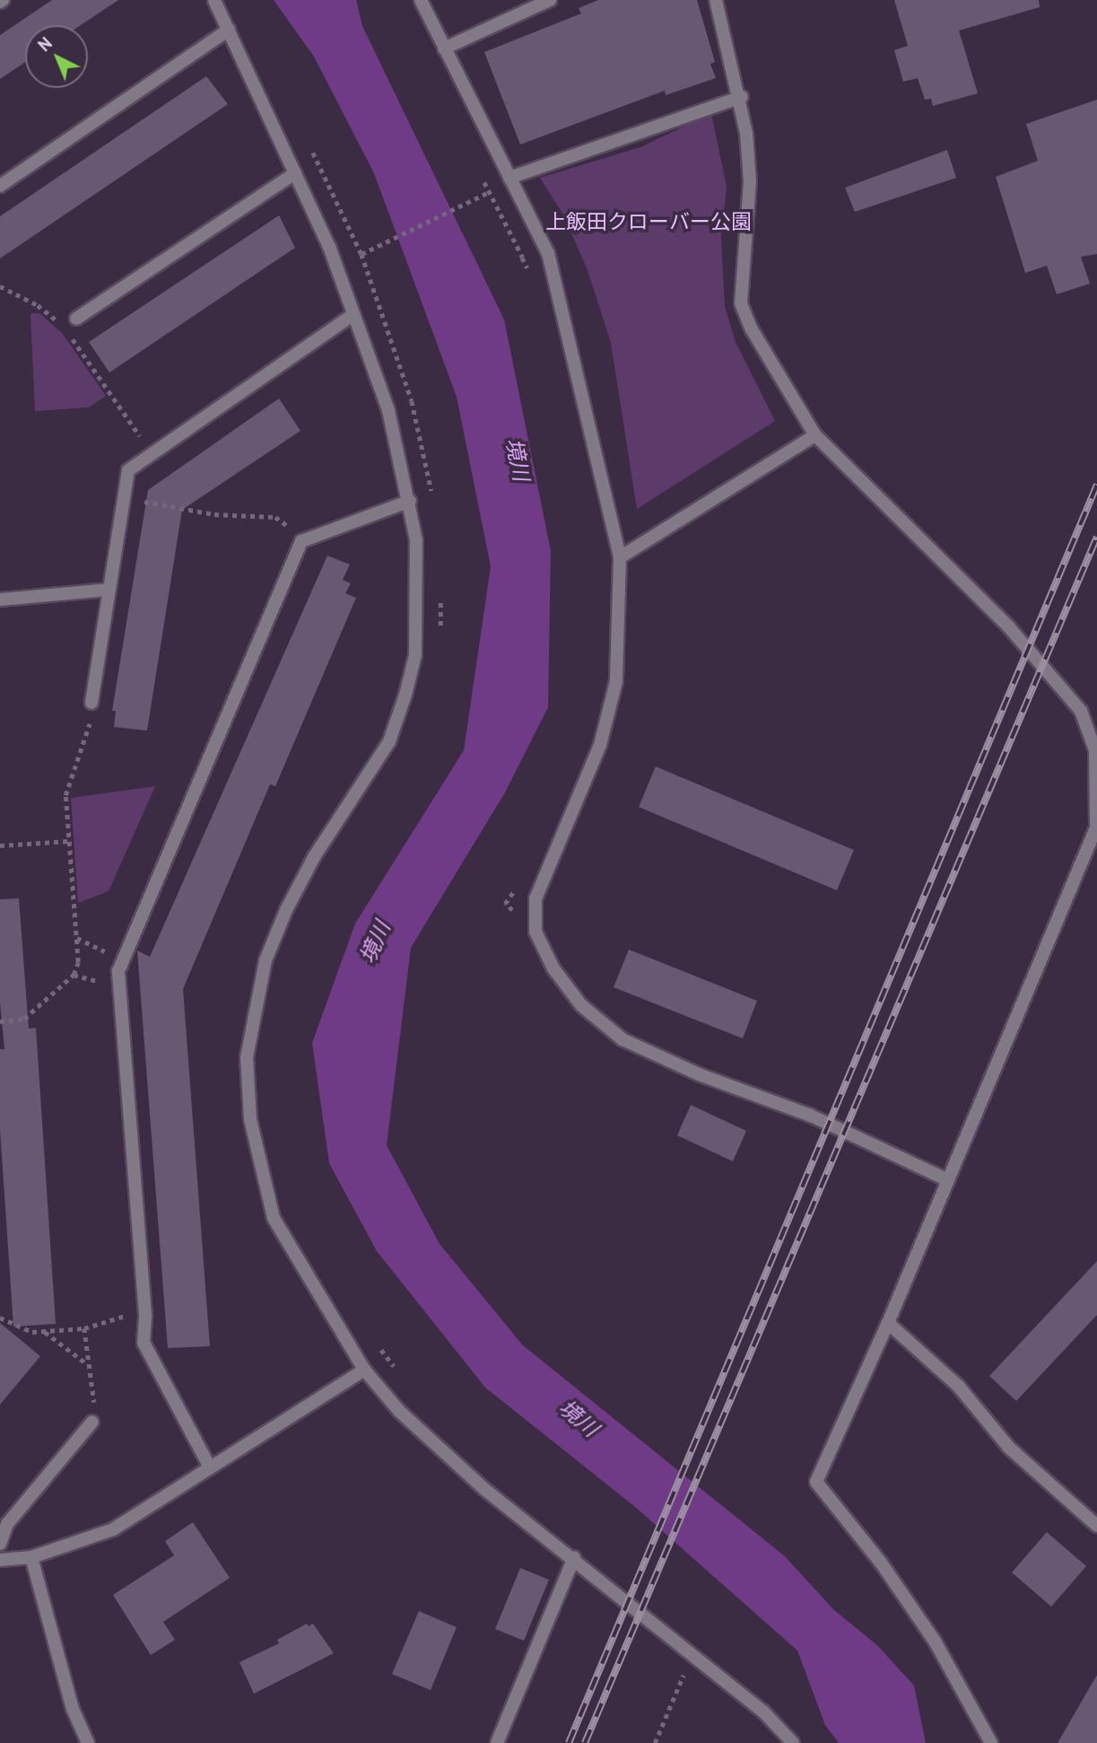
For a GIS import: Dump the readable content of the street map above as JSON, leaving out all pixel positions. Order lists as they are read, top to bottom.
{
  "water": ["境川"],
  "parks": ["上飯田クローバー公園"],
  "north": "top left"
}
